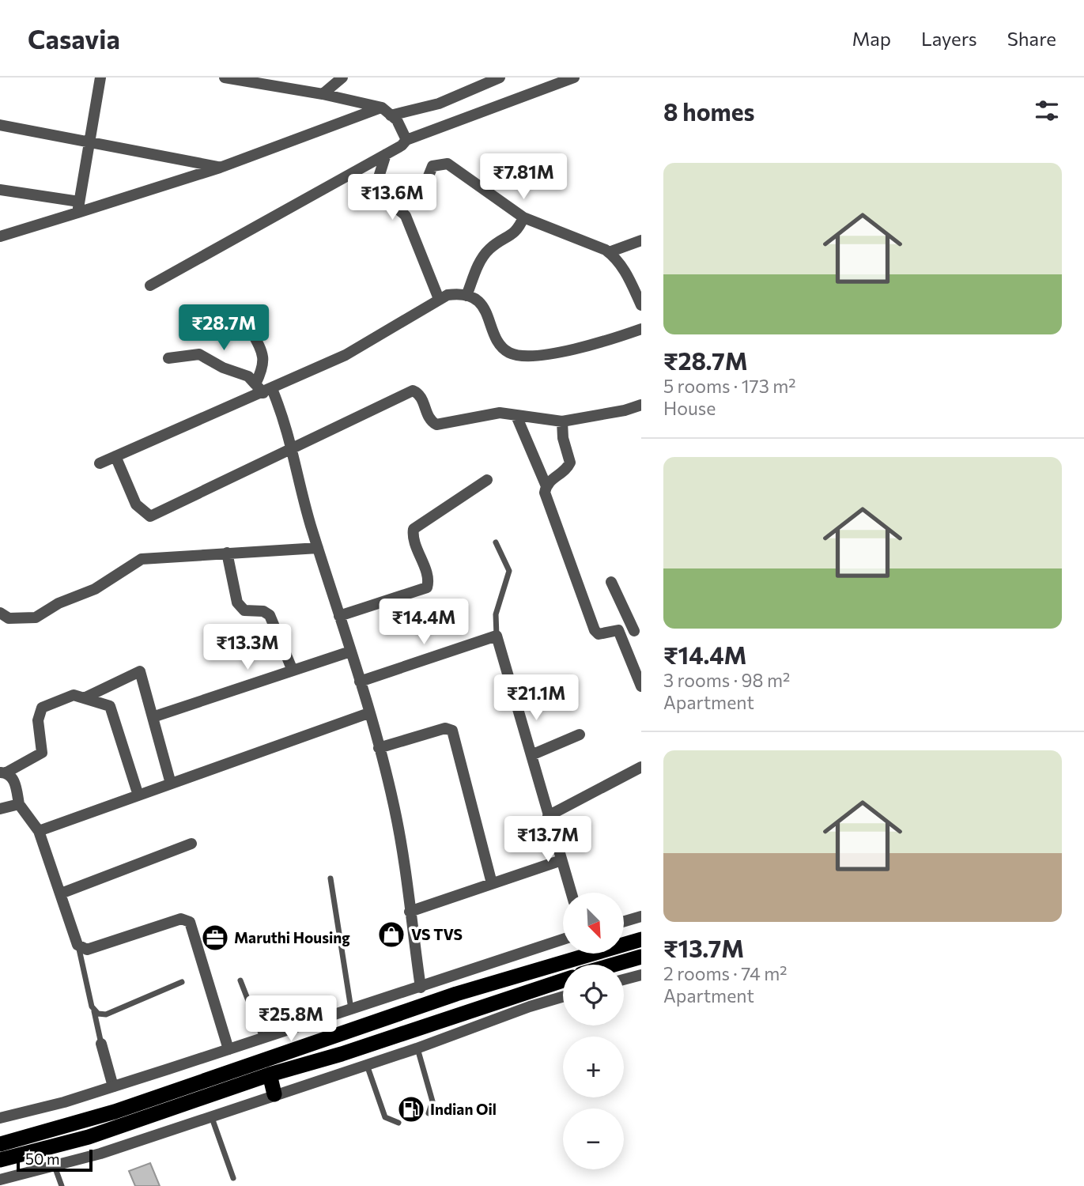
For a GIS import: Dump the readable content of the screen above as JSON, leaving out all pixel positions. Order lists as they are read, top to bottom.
{
  "places": {
    "shop": ["VS TVS"],
    "office": ["Maruthi Housing"],
    "fuel station": ["Indian Oil"]
  },
  "scale_bar": "50 m",
  "north": "bottom right",
  "page": {
    "header": "Casavia",
    "nav": ["Map", "Layers", "Share"],
    "heading": "8 homes",
    "list": [
      {
        "name": "₹28.7M",
        "note": "5 rooms · 173 m² · House"
      },
      {
        "name": "₹14.4M",
        "note": "3 rooms · 98 m² · Apartment"
      },
      {
        "name": "₹13.7M",
        "note": "2 rooms · 74 m² · Apartment"
      }
    ],
    "price": [
      "₹7.81M",
      "₹13.6M",
      "₹28.7M",
      "₹14.4M",
      "₹13.3M",
      "₹21.1M",
      "₹13.7M",
      "₹25.8M"
    ],
    "map_buttons": ["+", "−"],
    "scale": "50 m"
  }
}
